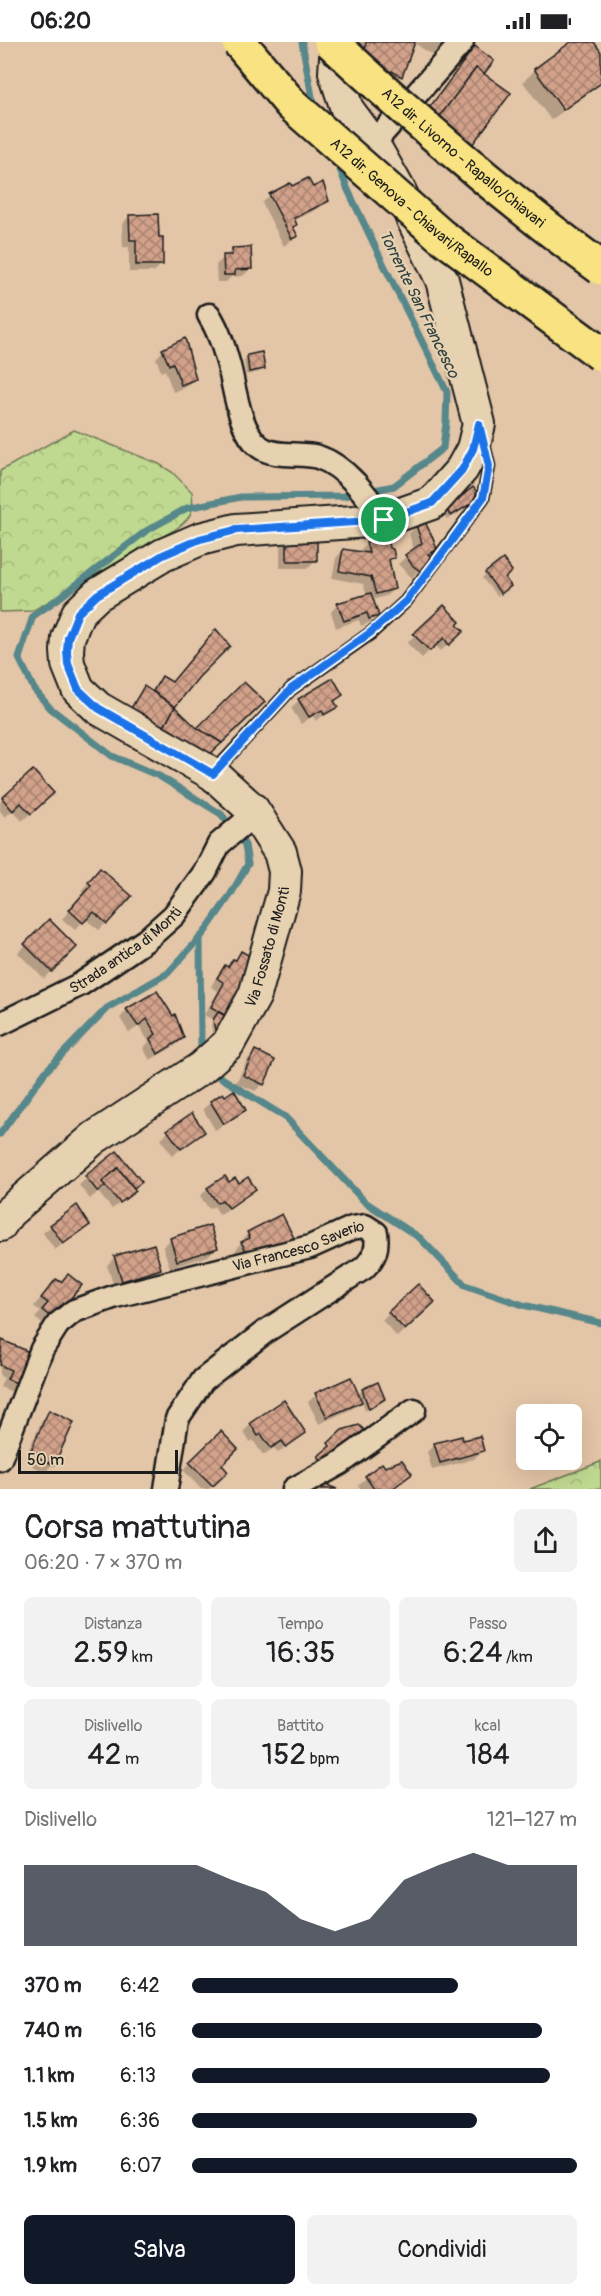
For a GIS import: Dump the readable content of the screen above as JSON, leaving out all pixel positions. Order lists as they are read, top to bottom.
{
  "streets": {
    "highway": ["A12 dir. Livorno - Rapallo/Chiavari", "A12 dir. Genova - Chiavari/Rapallo"],
    "street": ["Via Fossato di Monti", "Strada antica di Monti", "Via Francesco Saverio"]
  },
  "crossings": [
    ["Via Fossato di Monti", "Strada antica di Monti"]
  ],
  "water": ["Torrente San Francesco"],
  "scale_bar": "50 m",
  "page": {
    "status": "06:20",
    "scale": "50 m",
    "heading": ["Corsa mattutina", "06:20 · 7 × 370 m"],
    "stats": [
      ["Distanza", "2.59 km"],
      ["Tempo", "16:35"],
      ["Passo", "6:24 /km"],
      ["Dislivello", "42 m"],
      ["Battito", "152 bpm"],
      ["kcal", "184"]
    ],
    "chart": ["Dislivello", "121–127 m"],
    "list": [
      {
        "name": "370 m",
        "note": "6:42"
      },
      {
        "name": "740 m",
        "note": "6:16"
      },
      {
        "name": "1.1 km",
        "note": "6:13"
      },
      {
        "name": "1.5 km",
        "note": "6:36"
      },
      {
        "name": "1.9 km",
        "note": "6:07"
      }
    ],
    "buttons": ["Salva", "Condividi"]
  }
}
